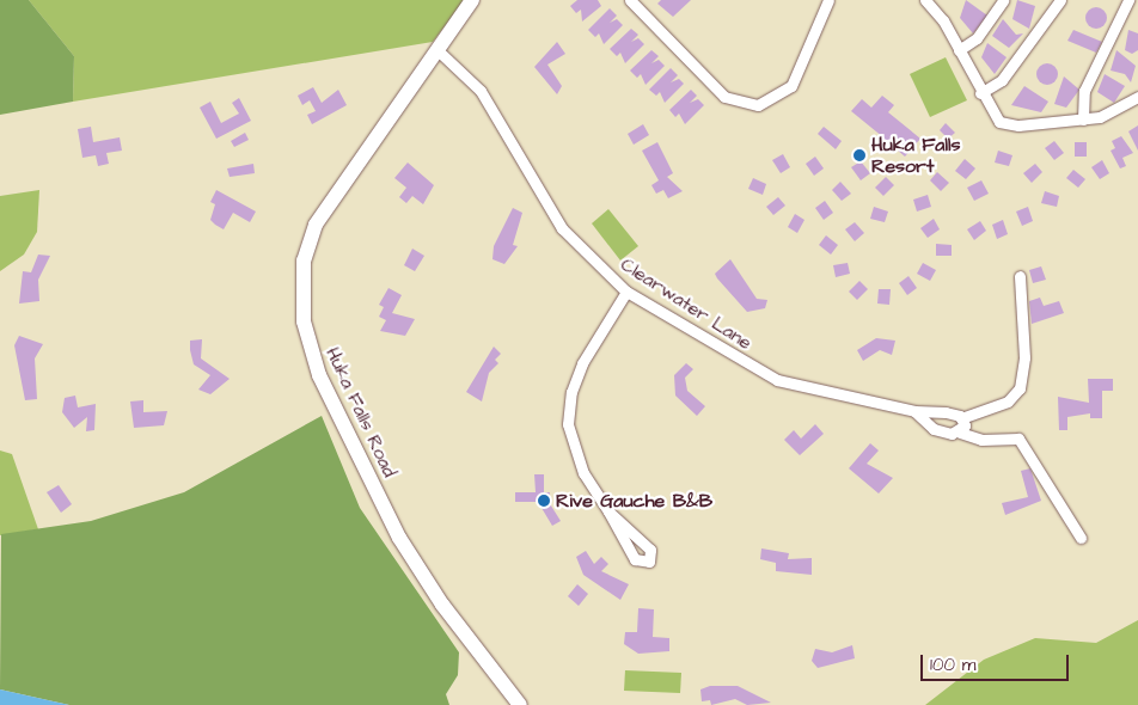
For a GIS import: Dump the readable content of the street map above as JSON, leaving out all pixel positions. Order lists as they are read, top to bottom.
{
  "streets": {
    "street": ["Clearwater Lane", "Huka Falls Road"]
  },
  "crossings": [
    ["Clearwater Lane", "Huka Falls Road"]
  ],
  "places": ["Huka Falls Resort", "Rive Gauche B&B"],
  "scale_bar": "100 m"
}
